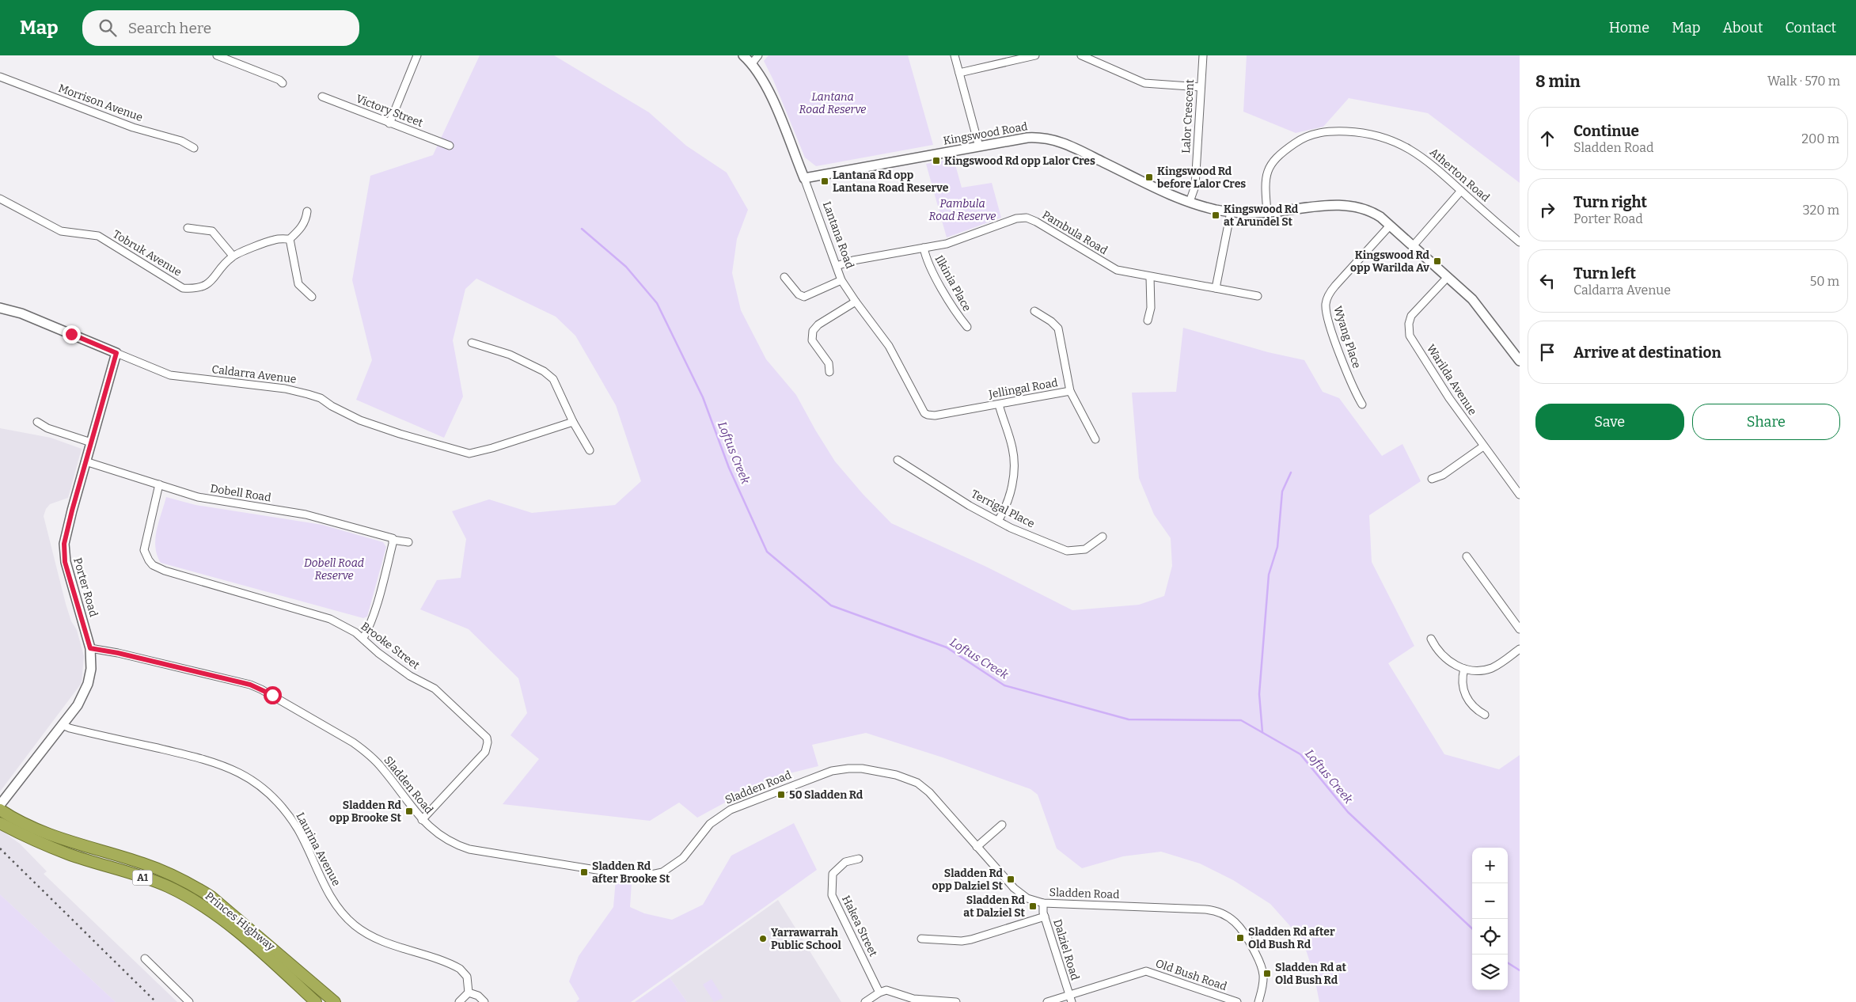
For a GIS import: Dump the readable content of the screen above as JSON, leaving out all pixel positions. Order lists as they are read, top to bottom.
{
  "streets": {
    "highway": ["A1", "Princes Highway"],
    "street": [
      "Morrison Avenue",
      "Victory Street",
      "Lalor Crescent",
      "Kingswood Road",
      "Atherton Road",
      "Pambula Road",
      "Lantana Road",
      "Tobruk Avenue",
      "Ilkinia Place",
      "Wyang Place",
      "Caldarra Avenue",
      "Warilda Avenue",
      "Jellingal Road",
      "Dobell Road",
      "Terrigal Place",
      "Porter Road",
      "Brooke Street",
      "Sladden Road",
      "Laurina Avenue",
      "Hakea Street",
      "Dalziel Road",
      "Old Bush Road"
    ]
  },
  "crossings": [
    ["Lalor Crescent", "Kingswood Road"],
    ["Kingswood Road", "Atherton Road"],
    ["Kingswood Road", "Lantana Road"],
    ["Kingswood Road", "Wyang Place"],
    ["Kingswood Road", "Warilda Avenue"],
    ["Pambula Road", "Lantana Road"],
    ["Pambula Road", "Ilkinia Place"],
    ["Lantana Road", "Jellingal Road"],
    ["Caldarra Avenue", "Porter Road"],
    ["Dobell Road", "Porter Road"],
    ["Dobell Road", "Brooke Street"],
    ["Porter Road", "Sladden Road"],
    ["Porter Road", "Laurina Avenue"],
    ["Brooke Street", "Sladden Road"],
    ["Sladden Road", "Dalziel Road"],
    ["Dalziel Road", "Old Bush Road"]
  ],
  "water": ["Loftus Creek"],
  "parks": ["Lantana Road Reserve", "Pambula Road Reserve", "Dobell Road Reserve"],
  "places": {
    "transit": [
      "Kingswood Rd opp Lalor Cres",
      "Kingswood Rd before Lalor Cres",
      "Lantana Rd opp Lantana Road Reserve",
      "Kingswood Rd at Arundel St",
      "Kingswood Rd opp Warilda Av",
      "50 Sladden Rd",
      "Sladden Rd opp Brooke St",
      "Sladden Rd after Brooke St",
      "Sladden Rd opp Dalziel St",
      "Sladden Rd at Dalziel St",
      "Sladden Rd after Old Bush Rd",
      "Sladden Rd at Old Bush Rd"
    ],
    "other": ["Yarrawarrah Public School"]
  },
  "page": {
    "header": "Map",
    "search": "Search here",
    "nav": [
      "Home",
      "Map",
      "About",
      "Contact"
    ],
    "heading": ["8 min", "Walk · 570 m"],
    "list": [
      ["Continue", "Sladden Road", "200 m"],
      ["Turn right", "Porter Road", "320 m"],
      ["Turn left", "Caldarra Avenue", "50 m"],
      "Arrive at destination"
    ],
    "buttons": ["Save", "Share"],
    "map_buttons": ["+", "−"]
  }
}
